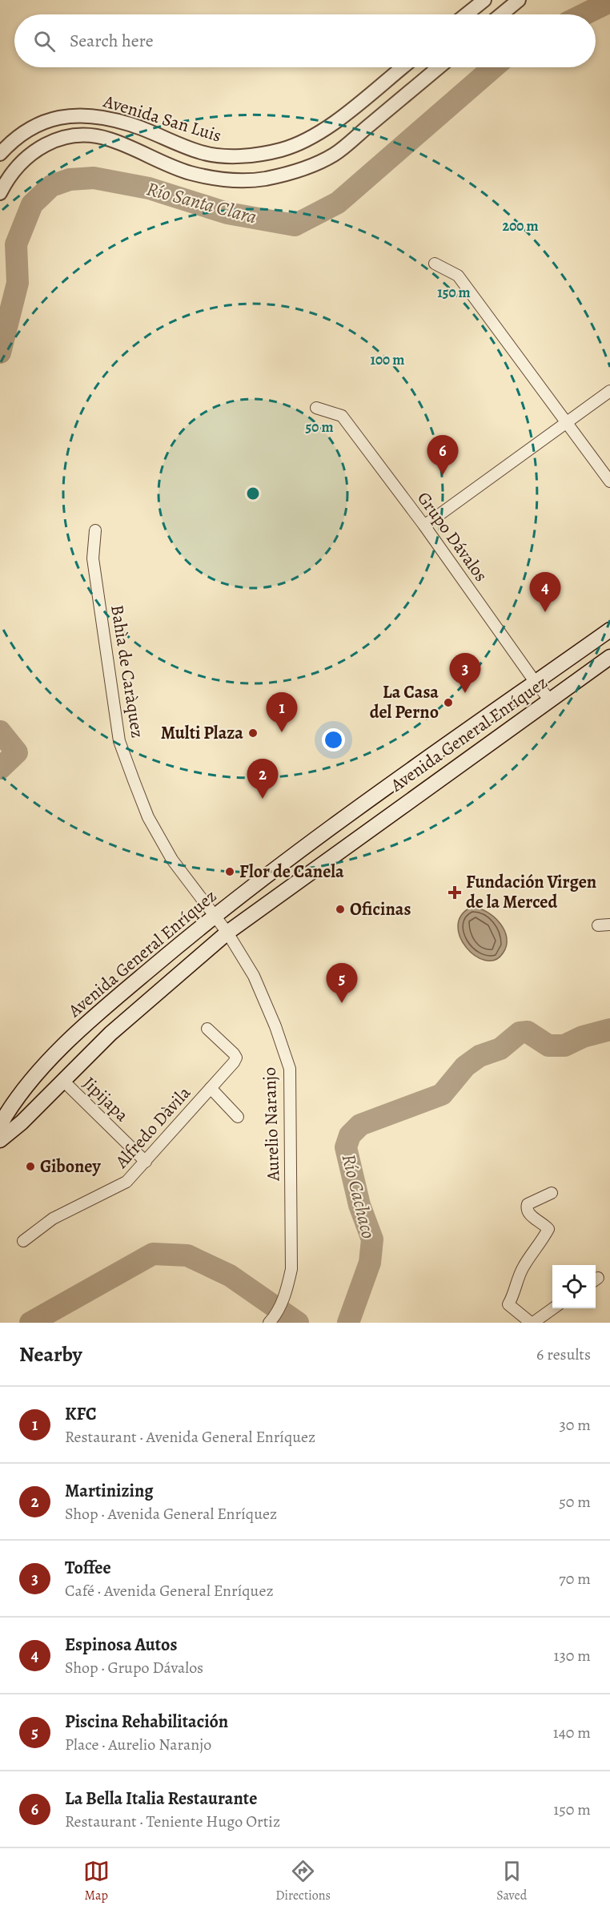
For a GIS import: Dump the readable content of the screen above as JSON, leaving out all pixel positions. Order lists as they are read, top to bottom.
{
  "streets": {
    "main road": ["Avenida General Enríquez"],
    "street": [
      "Avenida San Luis",
      "Grupo Dávalos",
      "Bahìa de Caràquez",
      "Jipijapa",
      "Aurelio Naranjo",
      "Alfredo Dàvila"
    ]
  },
  "crossings": [
    ["Grupo Dávalos", "Avenida General Enríquez"],
    ["Bahìa de Caràquez", "Avenida General Enríquez"],
    ["Bahìa de Caràquez", "Aurelio Naranjo"],
    ["Avenida General Enríquez", "Jipijapa"],
    ["Avenida General Enríquez", "Aurelio Naranjo"],
    ["Jipijapa", "Alfredo Dàvila"]
  ],
  "water": ["Río Santa Clara", "Río Cachaco"],
  "places": {
    "other": [
      "La Casa del Perno",
      "Multi Plaza",
      "Flor de Canela",
      "Oficinas",
      "Giboney"
    ],
    "health": ["Fundación Virgen de la Merced"]
  },
  "page": {
    "search": "Search here",
    "pins": [
      "6",
      "4",
      "3",
      "1",
      "2",
      "5"
    ],
    "heading": ["Nearby", "6 results"],
    "list": [
      {
        "mark": "1",
        "name": "KFC",
        "note": "Restaurant · Avenida General Enríquez",
        "value": "30 m"
      },
      {
        "mark": "2",
        "name": "Martinizing",
        "note": "Shop · Avenida General Enríquez",
        "value": "50 m"
      },
      {
        "mark": "3",
        "name": "Toffee",
        "note": "Café · Avenida General Enríquez",
        "value": "70 m"
      },
      {
        "mark": "4",
        "name": "Espinosa Autos",
        "note": "Shop · Grupo Dávalos",
        "value": "130 m"
      },
      {
        "mark": "5",
        "name": "Piscina Rehabilitación",
        "note": "Place · Aurelio Naranjo",
        "value": "140 m"
      },
      {
        "mark": "6",
        "name": "La Bella Italia Restaurante",
        "note": "Restaurant · Teniente Hugo Ortiz",
        "value": "150 m"
      }
    ],
    "nav": ["Map", "Directions", "Saved"]
  },
  "rings": [
    "200 m",
    "150 m",
    "100 m",
    "50 m"
  ]
}
